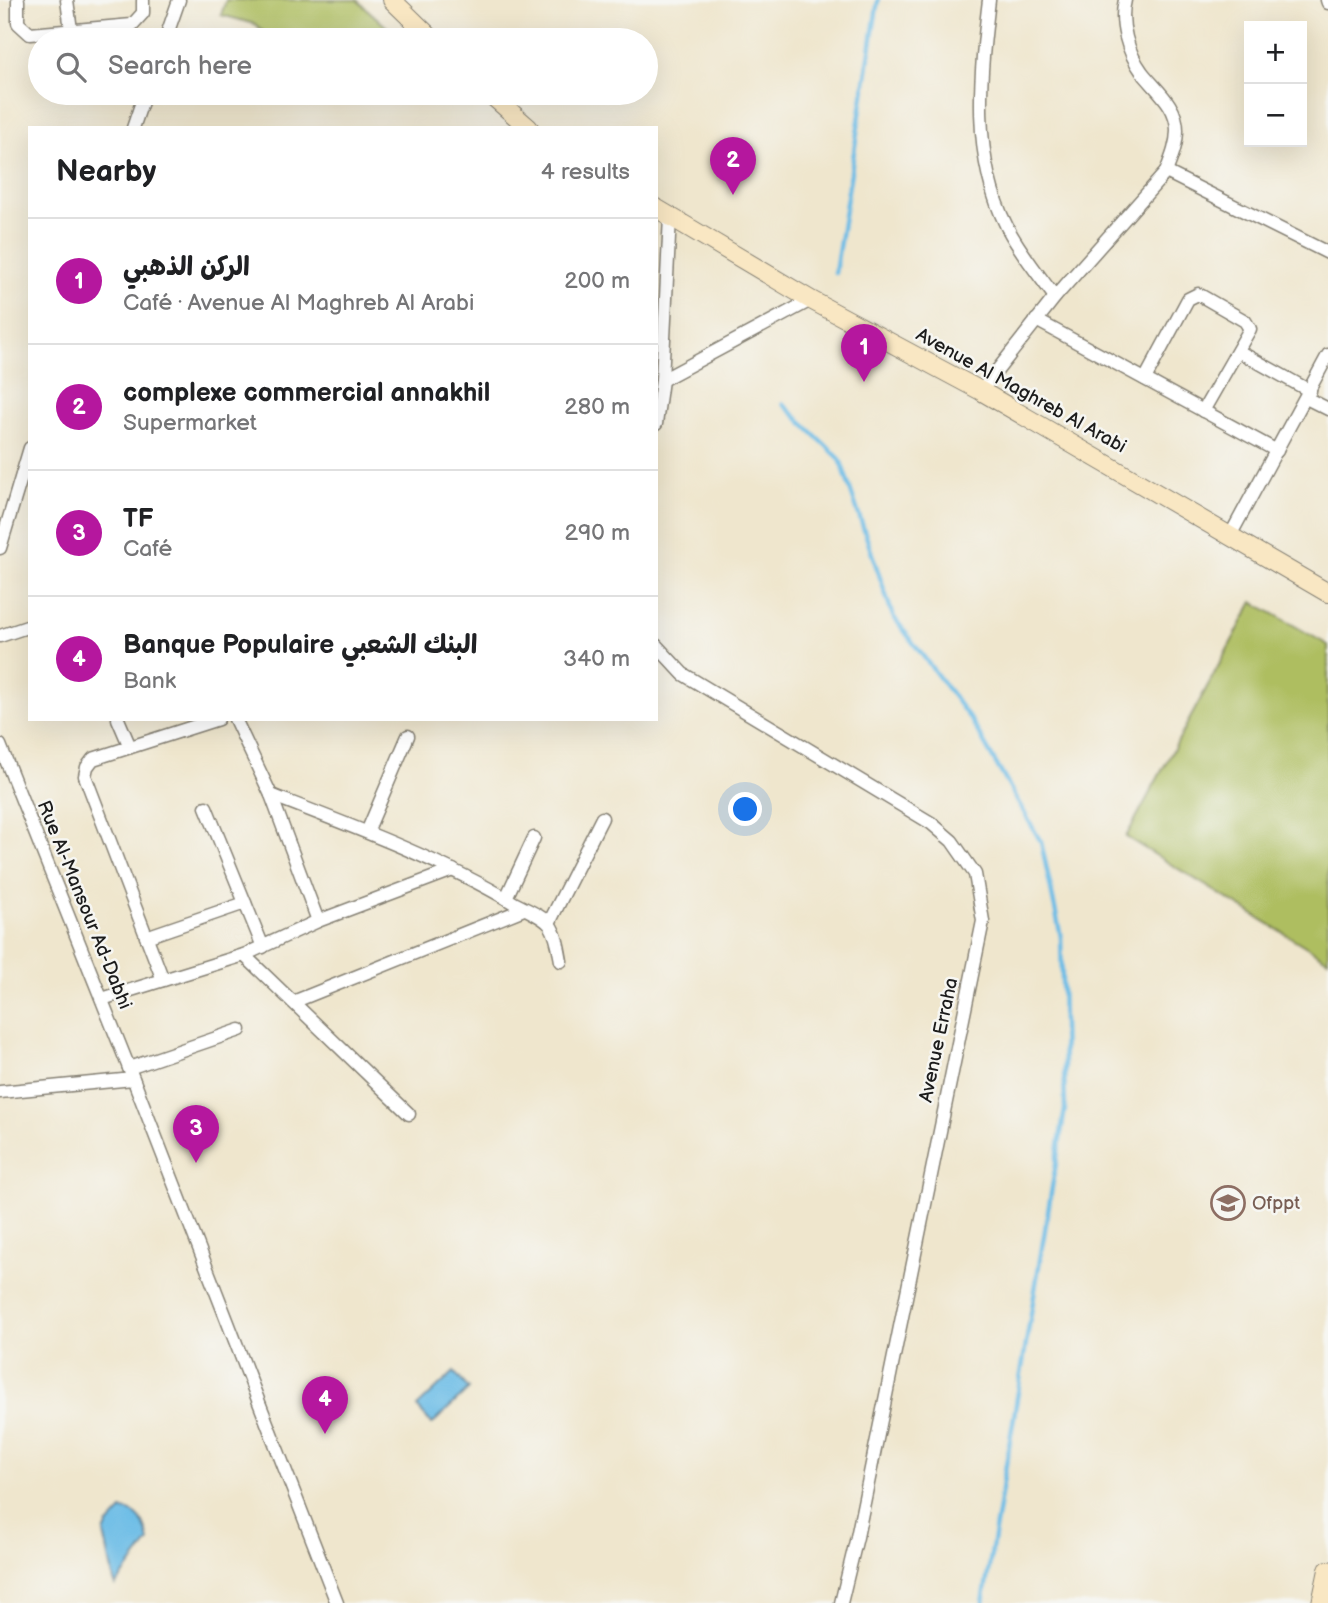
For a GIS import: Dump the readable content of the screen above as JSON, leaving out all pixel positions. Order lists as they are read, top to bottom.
{
  "streets": {
    "main road": ["Avenue Al Maghreb Al Arabi"],
    "street": ["Rue Al-Mansour Ad-Dabhi", "Avenue Erraha"]
  },
  "places": {
    "school or university": ["Ofppt"]
  },
  "page": {
    "map_buttons": ["+", "−"],
    "search": "Search here",
    "heading": ["Nearby", "4 results"],
    "pins": [
      "2",
      "1",
      "3",
      "4"
    ],
    "list": [
      {
        "mark": "1",
        "name": "الركن الذهبي",
        "note": "Café · Avenue Al Maghreb Al Arabi",
        "value": "200 m"
      },
      {
        "mark": "2",
        "name": "complexe commercial annakhil",
        "note": "Supermarket",
        "value": "280 m"
      },
      {
        "mark": "3",
        "name": "TF",
        "note": "Café",
        "value": "290 m"
      },
      {
        "mark": "4",
        "name": "Banque Populaire البنك الشعبي",
        "note": "Bank",
        "value": "340 m"
      }
    ]
  }
}
